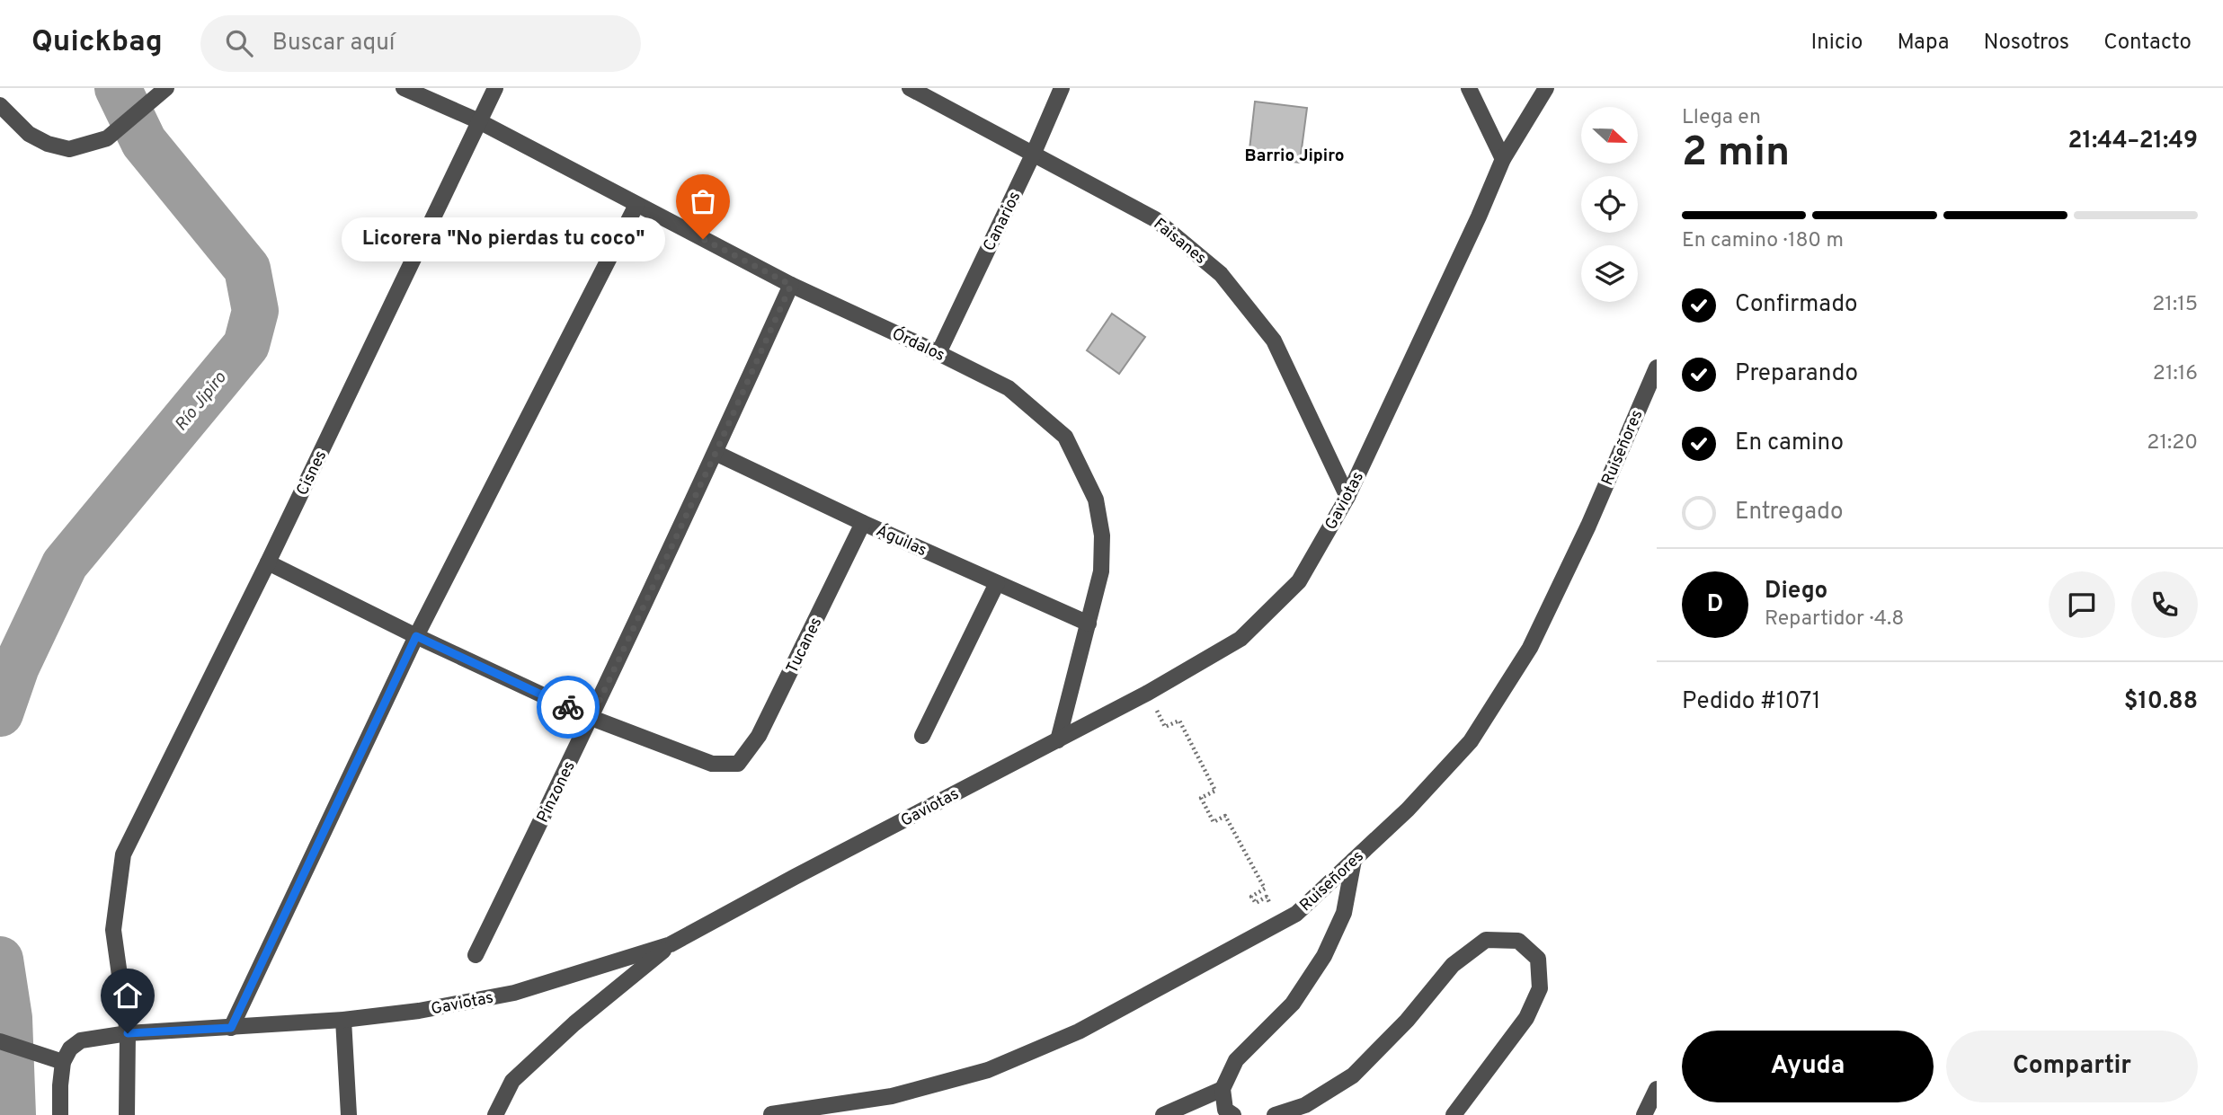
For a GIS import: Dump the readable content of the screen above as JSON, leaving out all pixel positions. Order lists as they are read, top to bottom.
{
  "streets": {
    "street": [
      "Canarios",
      "Faisanes",
      "Órdalos",
      "Ruiseñores",
      "Cisnes",
      "Gaviotas",
      "Águilas",
      "Tucanes",
      "Pinzones"
    ]
  },
  "crossings": [
    ["Canarios", "Faisanes"],
    ["Canarios", "Órdalos"],
    ["Faisanes", "Gaviotas"],
    ["Órdalos", "Cisnes"],
    ["Órdalos", "Gaviotas"],
    ["Órdalos", "Águilas"],
    ["Órdalos", "Pinzones"],
    ["Cisnes", "Gaviotas"],
    ["Águilas", "Tucanes"],
    ["Águilas", "Pinzones"],
    ["Tucanes", "Pinzones"]
  ],
  "districts": ["Barrio Jipiro"],
  "water": ["Río Jipiro"],
  "places": ["Licorera \"No pierdas tu coco\""],
  "north": "right",
  "page": {
    "header": "Quickbag",
    "search": "Buscar aquí",
    "nav": [
      "Inicio",
      "Mapa",
      "Nosotros",
      "Contacto"
    ],
    "heading": ["2 min", "Llega en", "21:44–21:49"],
    "panel": [
      "Diego",
      "Repartidor · 4.8",
      "Pedido #1071",
      "$10.88"
    ],
    "bar": "En camino · 180 m",
    "bubble": "Licorera \"No pierdas tu coco\"",
    "list": [
      ["Confirmado", "21:15"],
      ["Preparando", "21:16"],
      ["En camino", "21:20"],
      "Entregado"
    ],
    "round": "D",
    "buttons": ["Ayuda", "Compartir"]
  }
}
